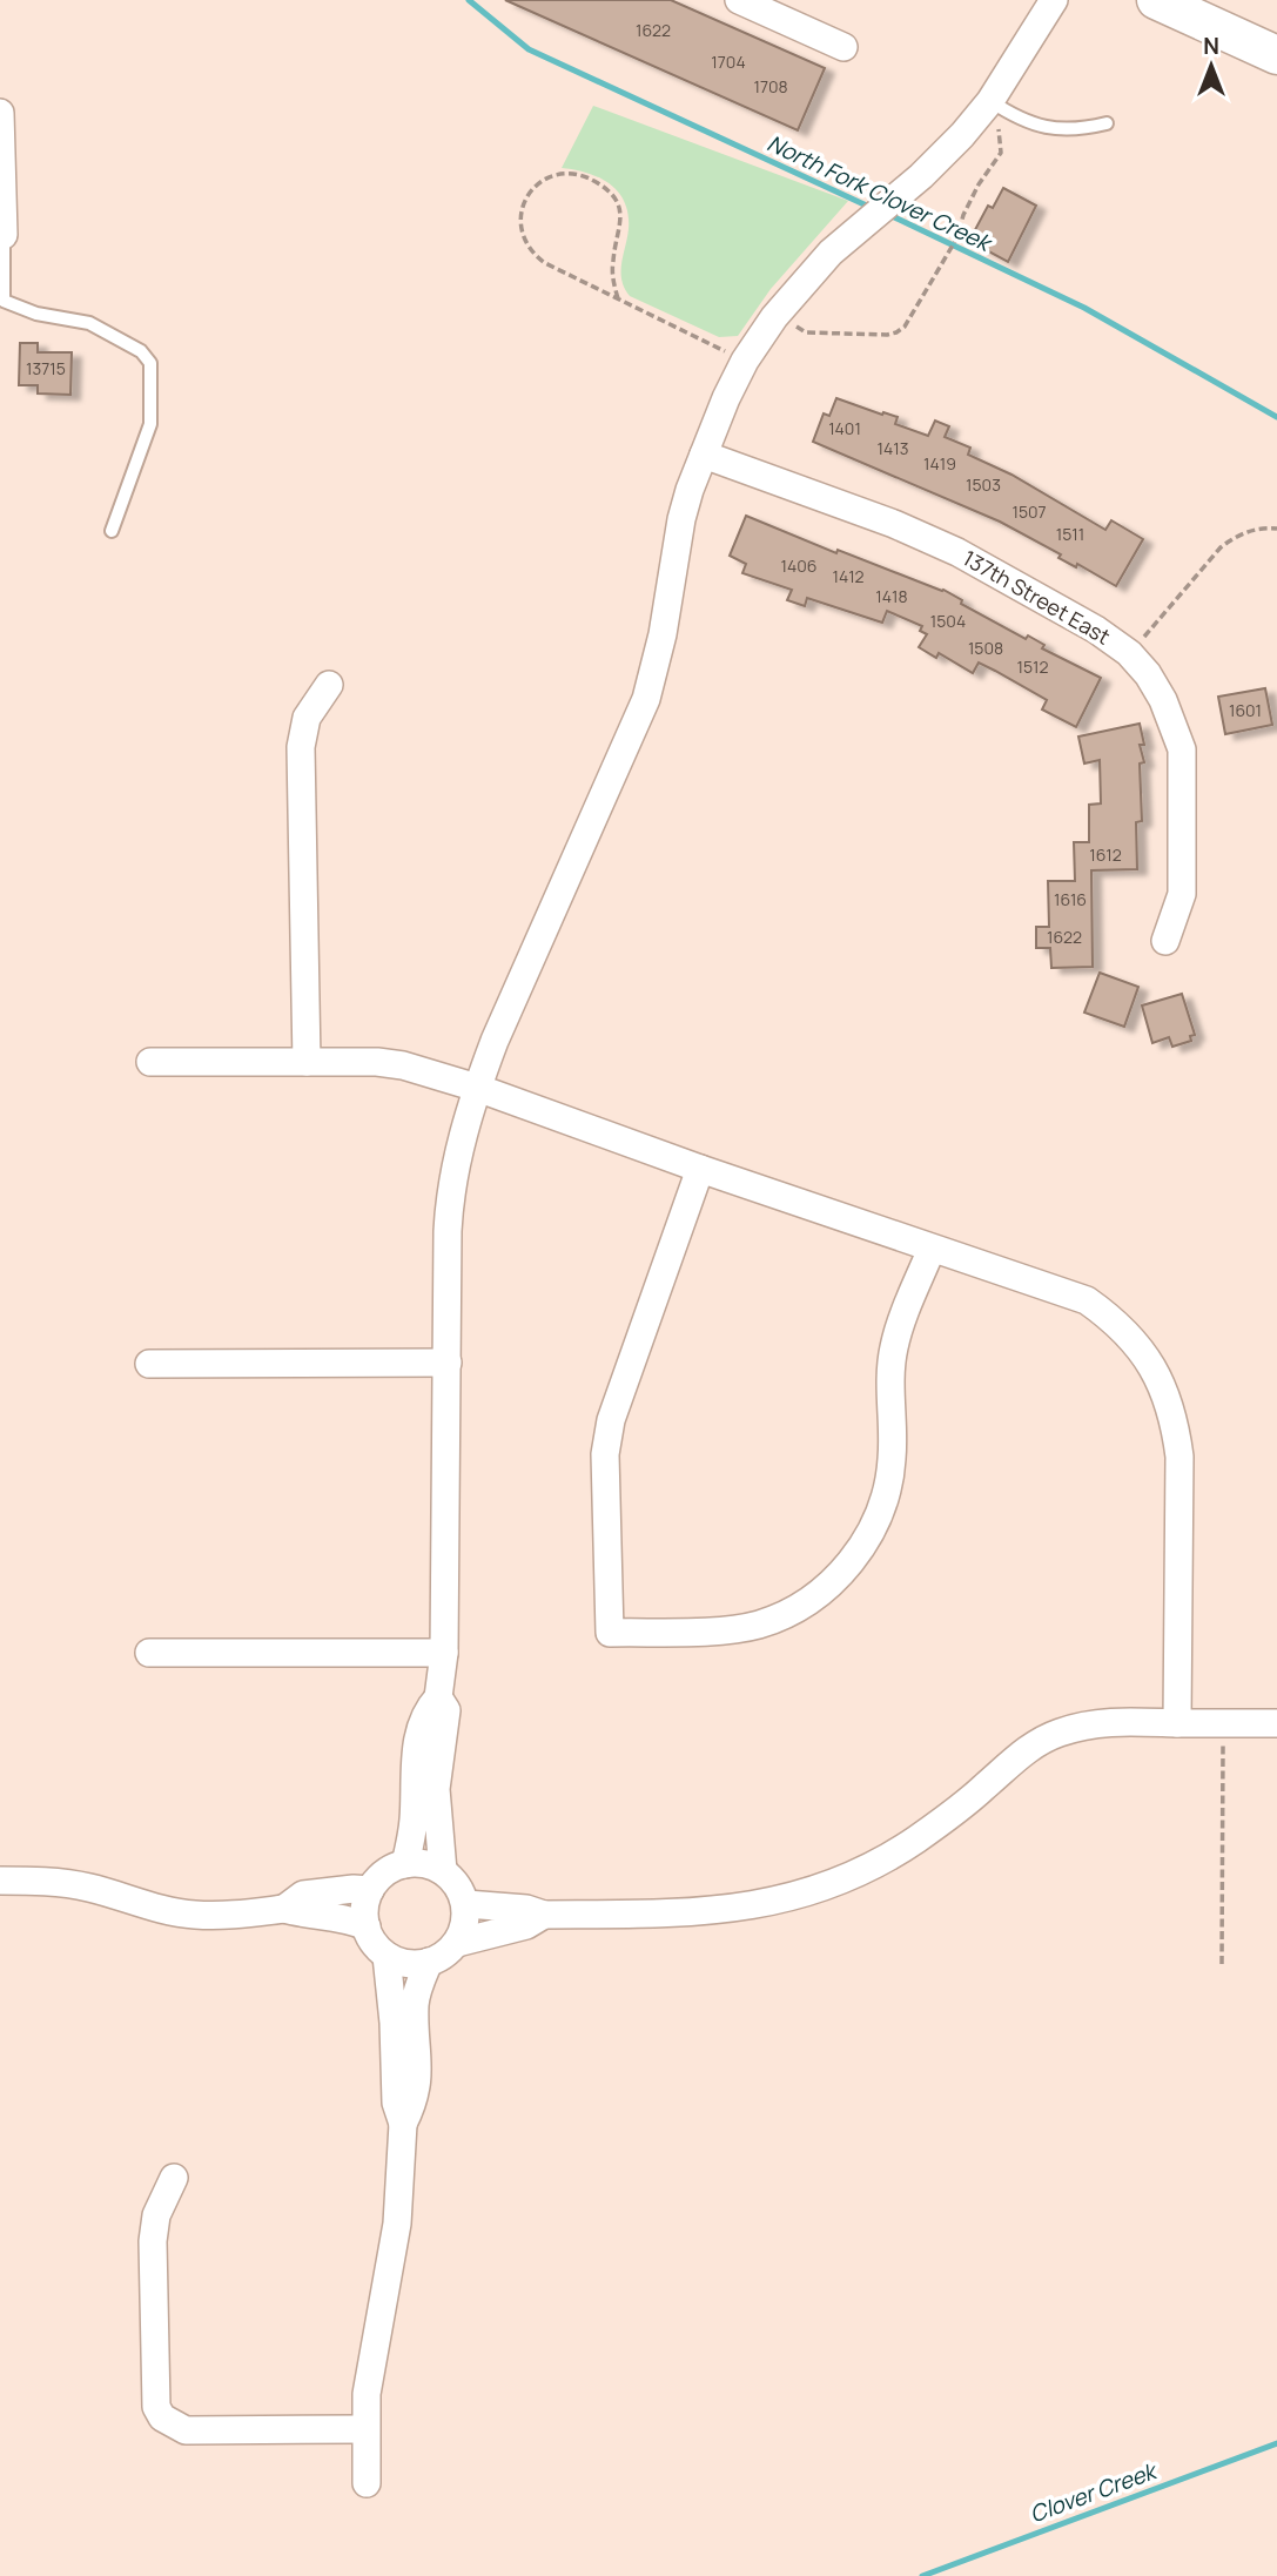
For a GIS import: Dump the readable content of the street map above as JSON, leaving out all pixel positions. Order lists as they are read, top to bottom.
{
  "streets": {
    "street": ["137th Street East"]
  },
  "water": ["North Fork Clover Creek", "Clover Creek"],
  "house_numbers": [
    "1622",
    "1704",
    "1708",
    "13715",
    "1401",
    "1413",
    "1419",
    "1503",
    "1507",
    "1511",
    "1406",
    "1412",
    "1418",
    "1504",
    "1508",
    "1512",
    "1601",
    "1612",
    "1616",
    "1622"
  ],
  "north": "top"
}
